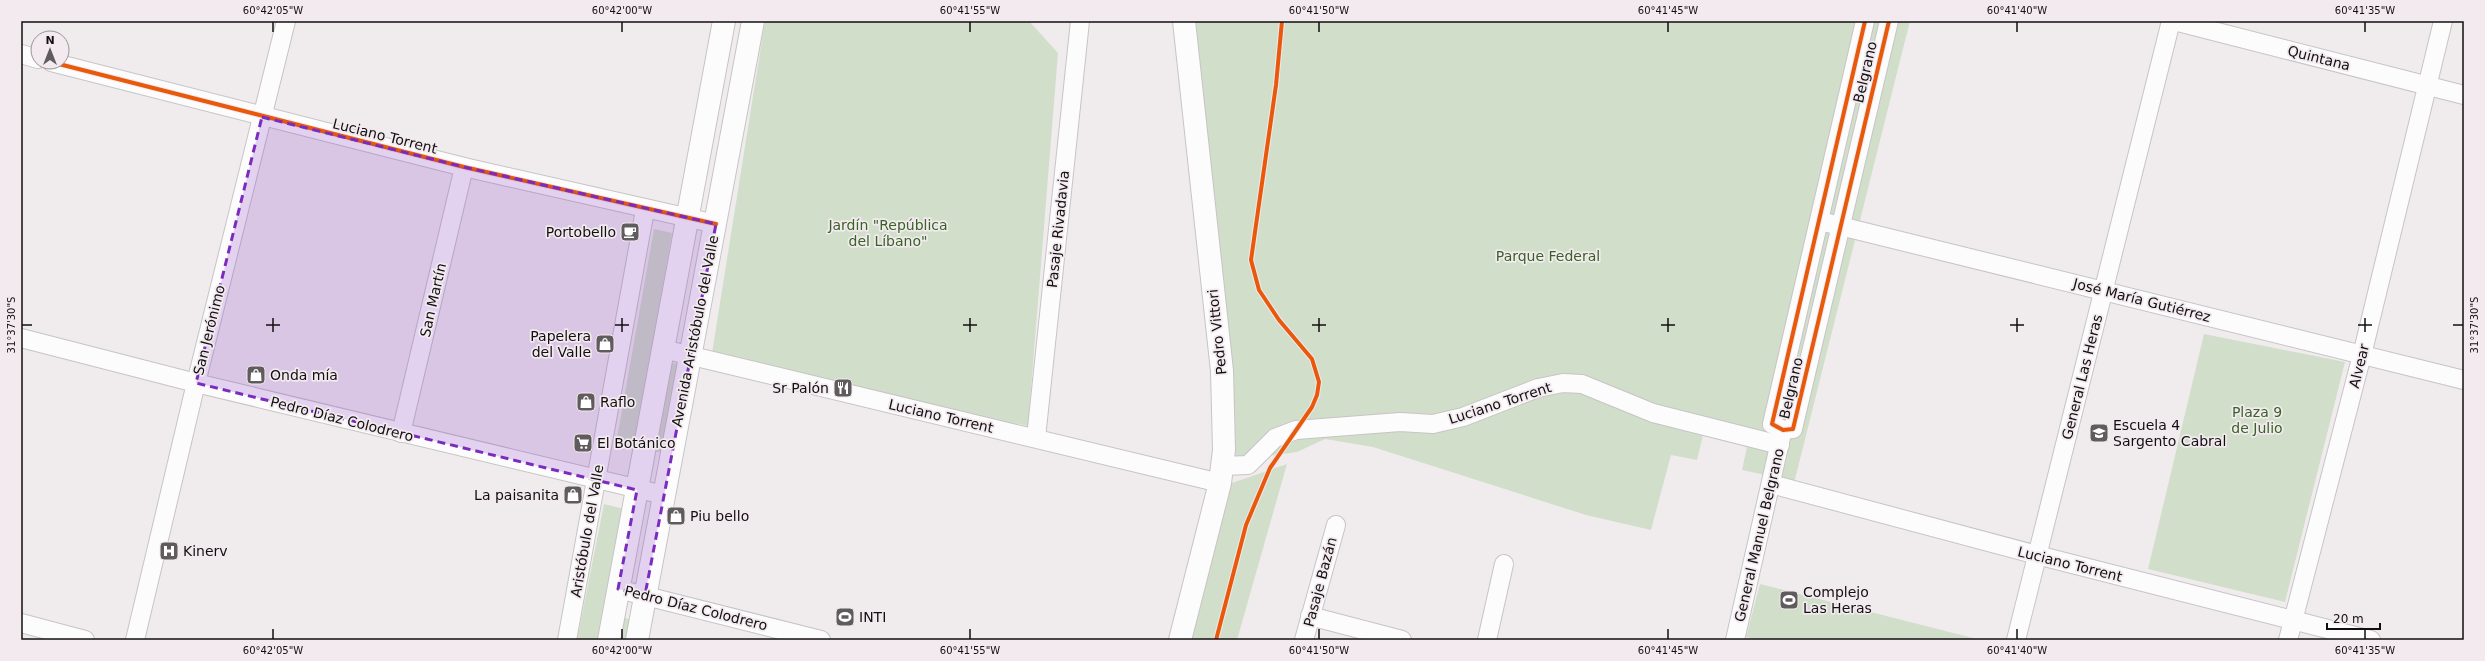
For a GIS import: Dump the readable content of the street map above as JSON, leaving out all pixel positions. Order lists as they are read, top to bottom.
{
  "streets": {
    "main road": ["Avenida Aristóbulo del Valle", "Pedro Vittori"],
    "street": [
      "Quintana",
      "Belgrano",
      "Luciano Torrent",
      "Pasaje Rivadavia",
      "San Martín",
      "José María Gutiérrez",
      "San Jerónimo",
      "Alvear",
      "General Las Heras",
      "Pedro Díaz Colodrero",
      "Aristóbulo del Valle",
      "General Manuel Belgrano",
      "Pasaje Bazán"
    ]
  },
  "crossings": [
    ["Quintana", "Alvear"],
    ["Quintana", "General Las Heras"],
    ["Belgrano", "Luciano Torrent"],
    ["Belgrano", "José María Gutiérrez"],
    ["Belgrano", "General Manuel Belgrano"],
    ["Luciano Torrent", "Pasaje Rivadavia"],
    ["Luciano Torrent", "San Martín"],
    ["Luciano Torrent", "San Jerónimo"],
    ["Luciano Torrent", "Avenida Aristóbulo del Valle"],
    ["Luciano Torrent", "Pedro Vittori"],
    ["Luciano Torrent", "Alvear"],
    ["Luciano Torrent", "General Las Heras"],
    ["Luciano Torrent", "Aristóbulo del Valle"],
    ["Luciano Torrent", "General Manuel Belgrano"],
    ["San Martín", "Pedro Díaz Colodrero"],
    ["José María Gutiérrez", "Alvear"],
    ["José María Gutiérrez", "General Las Heras"],
    ["San Jerónimo", "Pedro Díaz Colodrero"],
    ["Avenida Aristóbulo del Valle", "Pedro Díaz Colodrero"],
    ["Pedro Díaz Colodrero", "Aristóbulo del Valle"]
  ],
  "parks": ["Jardín \"República del Líbano\"", "Parque Federal", "Plaza 9 de Julio"],
  "places": {
    "cafe": ["Portobello"],
    "shop": [
      "Papelera del Valle",
      "Onda mía",
      "Raflo",
      "La paisanita",
      "Piu bello"
    ],
    "restaurant": ["Sr Palón"],
    "school or university": ["Escuela 4 Sargento Cabral"],
    "supermarket": ["El Botánico"],
    "hospital": ["Kinerv"],
    "sports": ["Complejo Las Heras", "INTI"]
  },
  "scale_bar": "20 m",
  "north": "top",
  "coordinates": [
    "60°42'05\"W",
    "60°42'00\"W",
    "60°41'55\"W",
    "60°41'50\"W",
    "60°41'45\"W",
    "60°41'40\"W",
    "60°41'35\"W",
    "31°37'30\"S"
  ]
}
